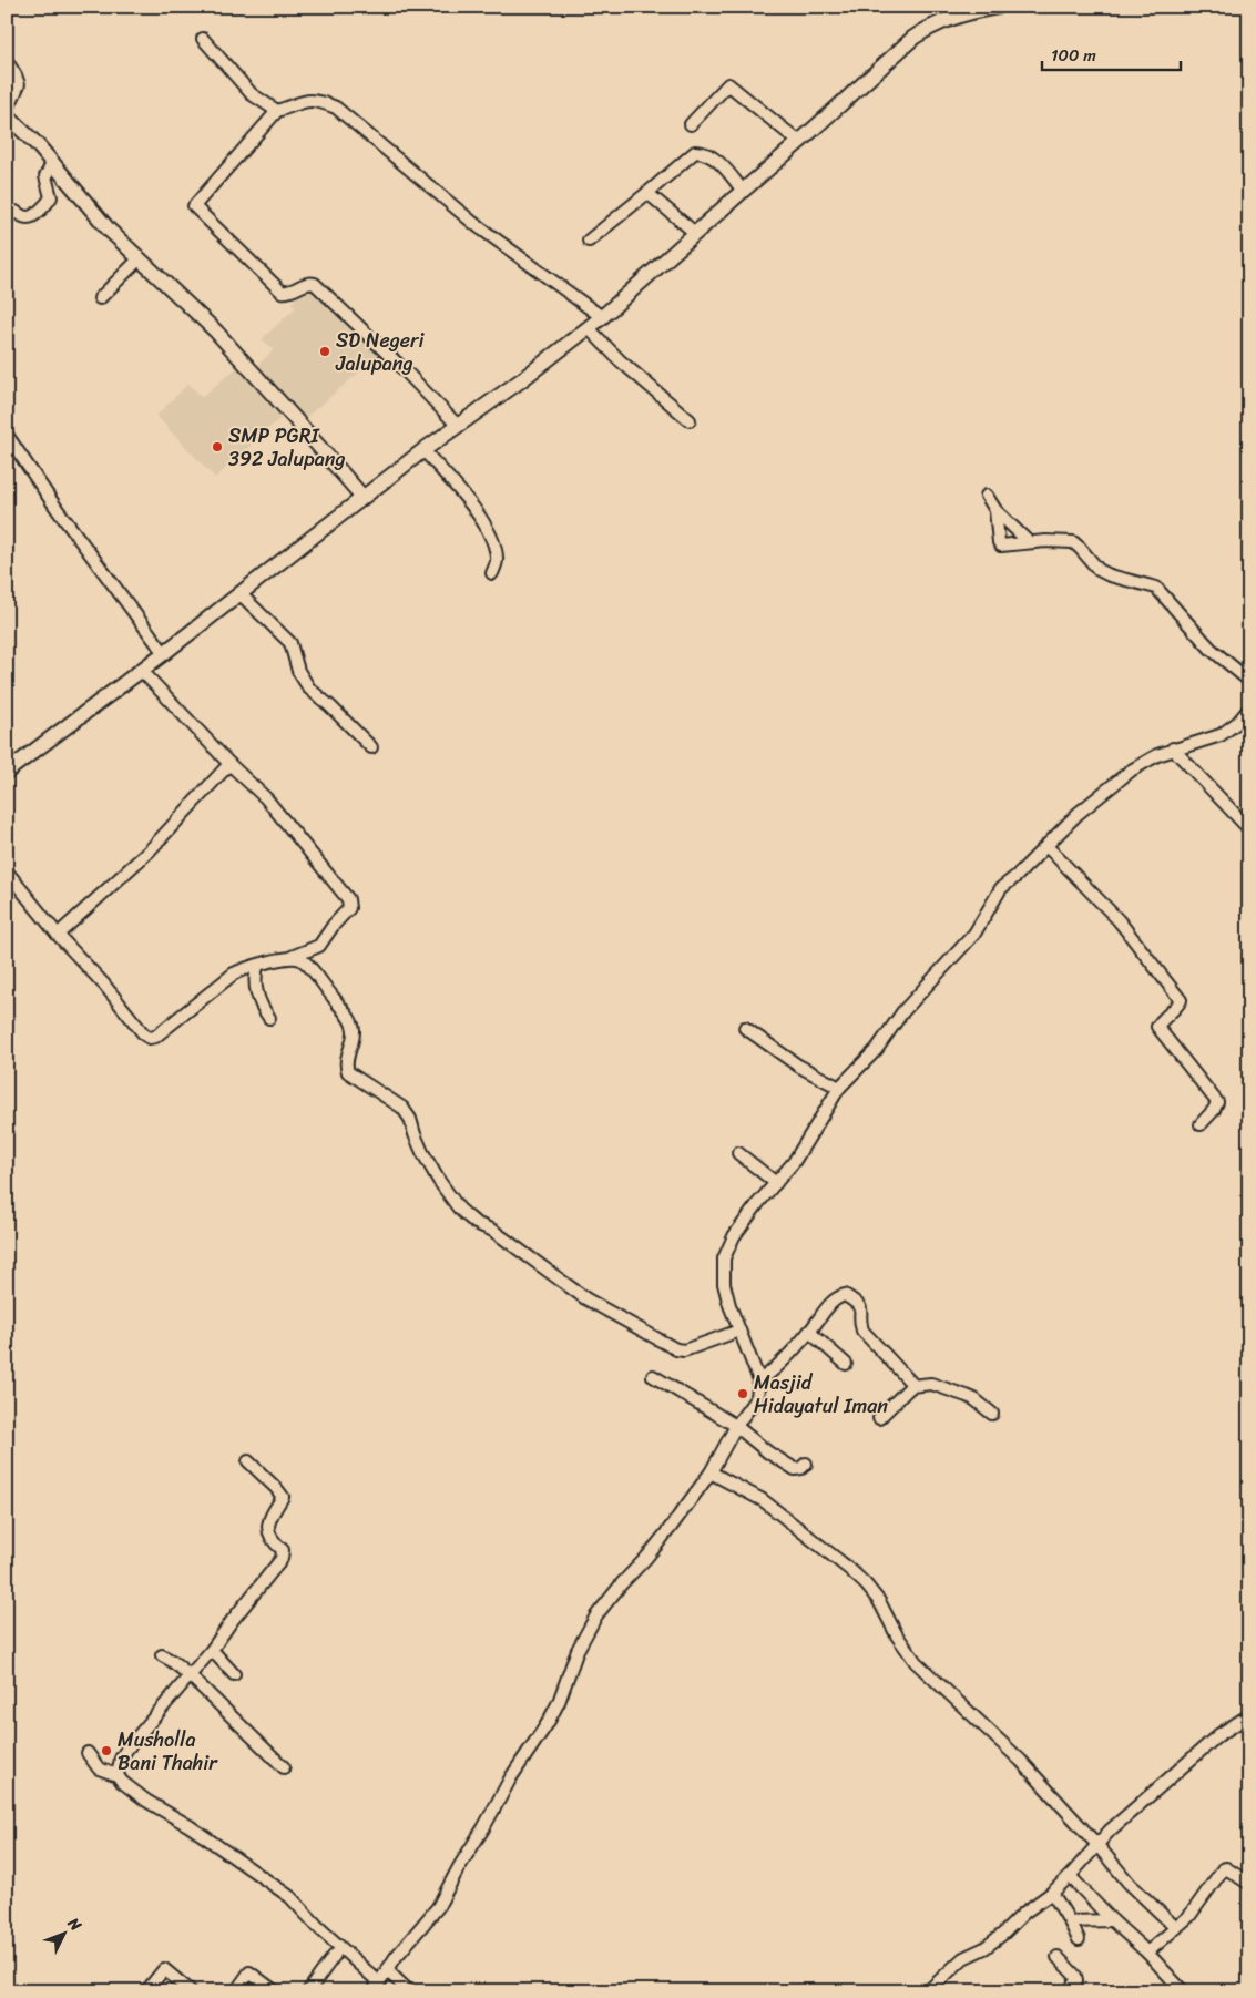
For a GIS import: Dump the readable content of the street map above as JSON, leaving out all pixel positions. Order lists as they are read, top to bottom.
{
  "places": [
    "SD Negeri Jalupang",
    "SMP PGRI 392 Jalupang",
    "Masjid Hidayatul Iman",
    "Musholla Bani Thahir"
  ],
  "scale_bar": "100 m",
  "north": "top right"
}
